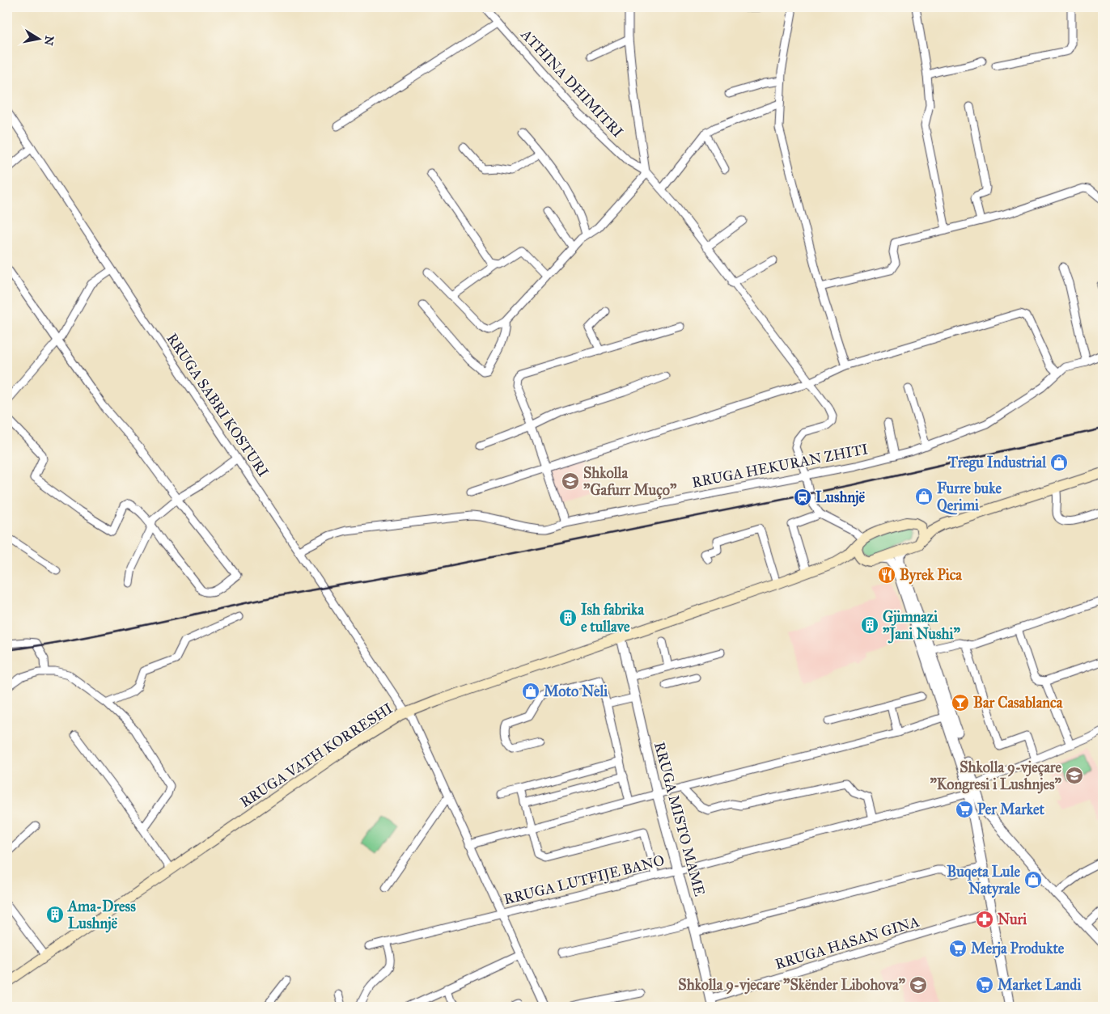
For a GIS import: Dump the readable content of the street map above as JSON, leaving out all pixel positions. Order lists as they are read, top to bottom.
{
  "streets": {
    "main road": ["RRUGA VATH KORRESHI"],
    "street": [
      "ATHINA DHIMITRI",
      "RRUGA SABRI KOSTURI",
      "RRUGA HEKURAN ZHITI",
      "RRUGA MISTO MAME",
      "RRUGA LUTFIJE BANO",
      "RRUGA HASAN GINA"
    ]
  },
  "crossings": [
    ["ATHINA DHIMITRI", "RRUGA HEKURAN ZHITI"],
    ["RRUGA SABRI KOSTURI", "RRUGA HEKURAN ZHITI"],
    ["RRUGA SABRI KOSTURI", "RRUGA VATH KORRESHI"],
    ["RRUGA SABRI KOSTURI", "RRUGA LUTFIJE BANO"],
    ["RRUGA VATH KORRESHI", "RRUGA MISTO MAME"],
    ["RRUGA MISTO MAME", "RRUGA LUTFIJE BANO"],
    ["RRUGA MISTO MAME", "RRUGA HASAN GINA"]
  ],
  "places": {
    "shop": [
      "Tregu Industrial",
      "Furre buke Qerimi",
      "Moto Neli",
      "Buqeta Lule Natyrale"
    ],
    "school or university": ["Shkolla \"Gafurr Muço\"", "Shkolla 9-vjeçare \"Kongresi i Lushnjes\"", "Shkolla 9-vjecare \"Skënder Libohova\""],
    "station": ["Lushnjë"],
    "restaurant": ["Byrek Pica"],
    "building": ["Ish fabrika e tullave", "Gjimnazi \"Jani Nushi\"", "Ama-Dress Lushnjë"],
    "bar": ["Bar Casablanca"],
    "supermarket": ["Per Market", "Merja Produkte", "Market Landi"],
    "pharmacy": ["Nuri"]
  },
  "north": "right"
}
